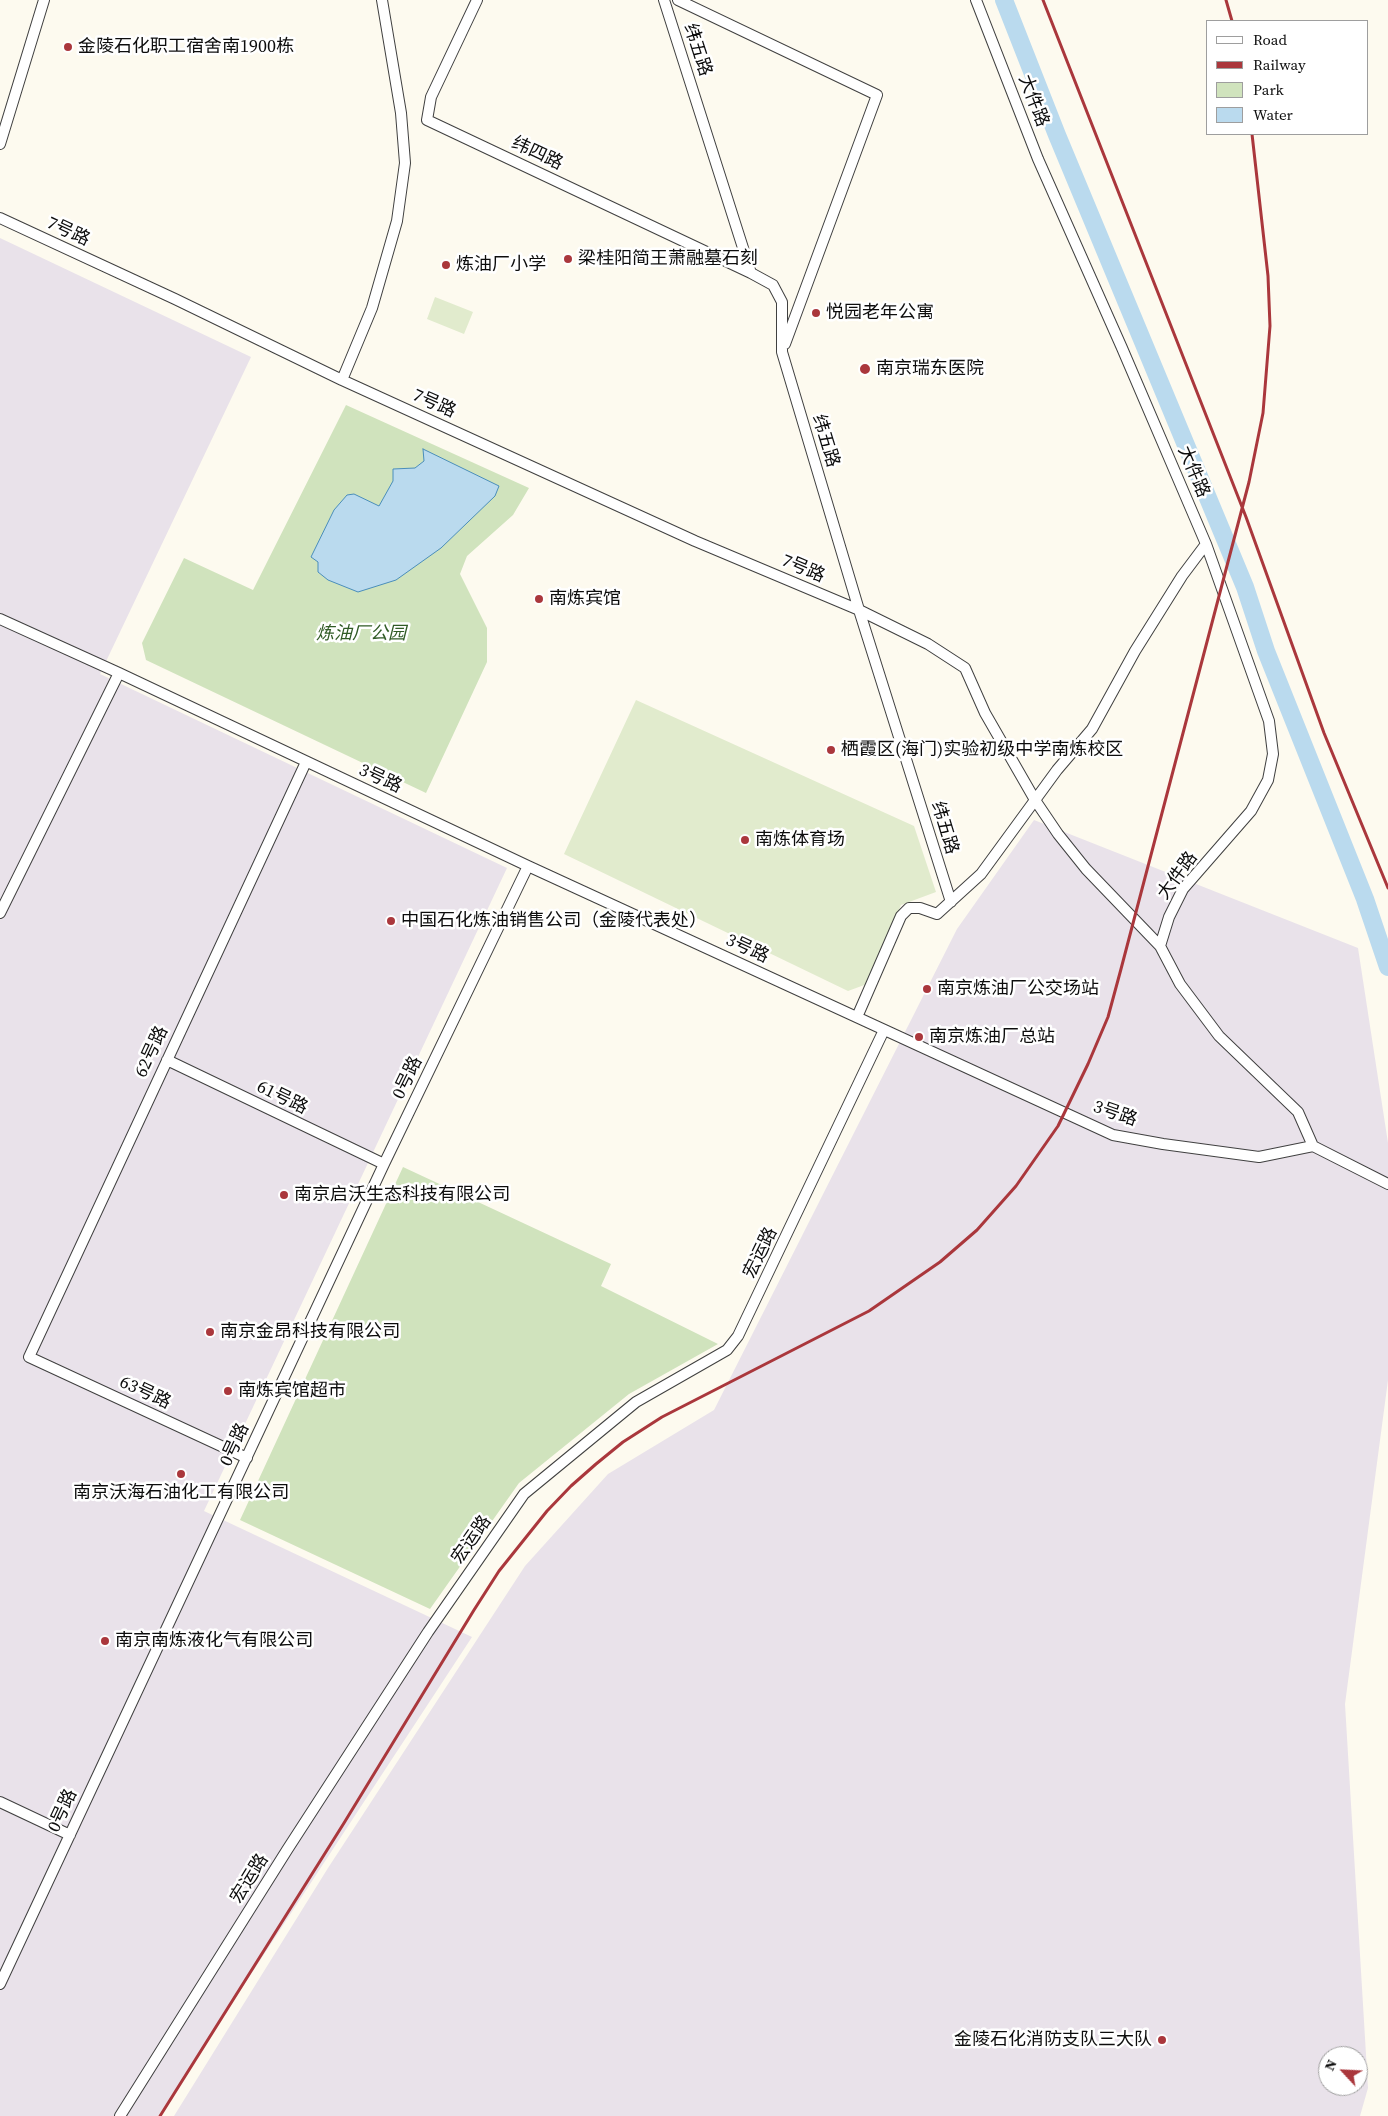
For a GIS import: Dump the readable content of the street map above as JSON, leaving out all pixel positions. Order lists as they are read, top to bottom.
{
  "streets": {
    "street": [
      "纬五路",
      "大件路",
      "纬四路",
      "7号路",
      "3号路",
      "62号路",
      "0号路",
      "61号路",
      "宏运路",
      "63号路"
    ]
  },
  "crossings": [
    ["纬五路", "纬四路"],
    ["纬五路", "7号路"],
    ["大件路", "7号路"],
    ["7号路", "3号路"],
    ["3号路", "62号路"],
    ["3号路", "0号路"],
    ["3号路", "宏运路"],
    ["62号路", "61号路"],
    ["62号路", "63号路"],
    ["0号路", "61号路"],
    ["0号路", "63号路"]
  ],
  "parks": ["炼油厂公园"],
  "places": [
    "金陵石化职工宿舍南1900栋",
    "梁桂阳简王萧融墓石刻",
    "炼油厂小学",
    "悦园老年公寓",
    "南京瑞东医院",
    "南炼宾馆",
    "栖霞区(海门)实验初级中学南炼校区",
    "南炼体育场",
    "中国石化炼油销售公司（金陵代表处）",
    "南京炼油厂公交场站",
    "南京炼油厂总站",
    "南京启沃生态科技有限公司",
    "南京金昂科技有限公司",
    "南炼宾馆超市",
    "南京沃海石油化工有限公司",
    "南京南炼液化气有限公司",
    "金陵石化消防支队三大队"
  ],
  "legend": [
    "Road",
    "Railway",
    "Park",
    "Water"
  ],
  "north": "top left"
}
